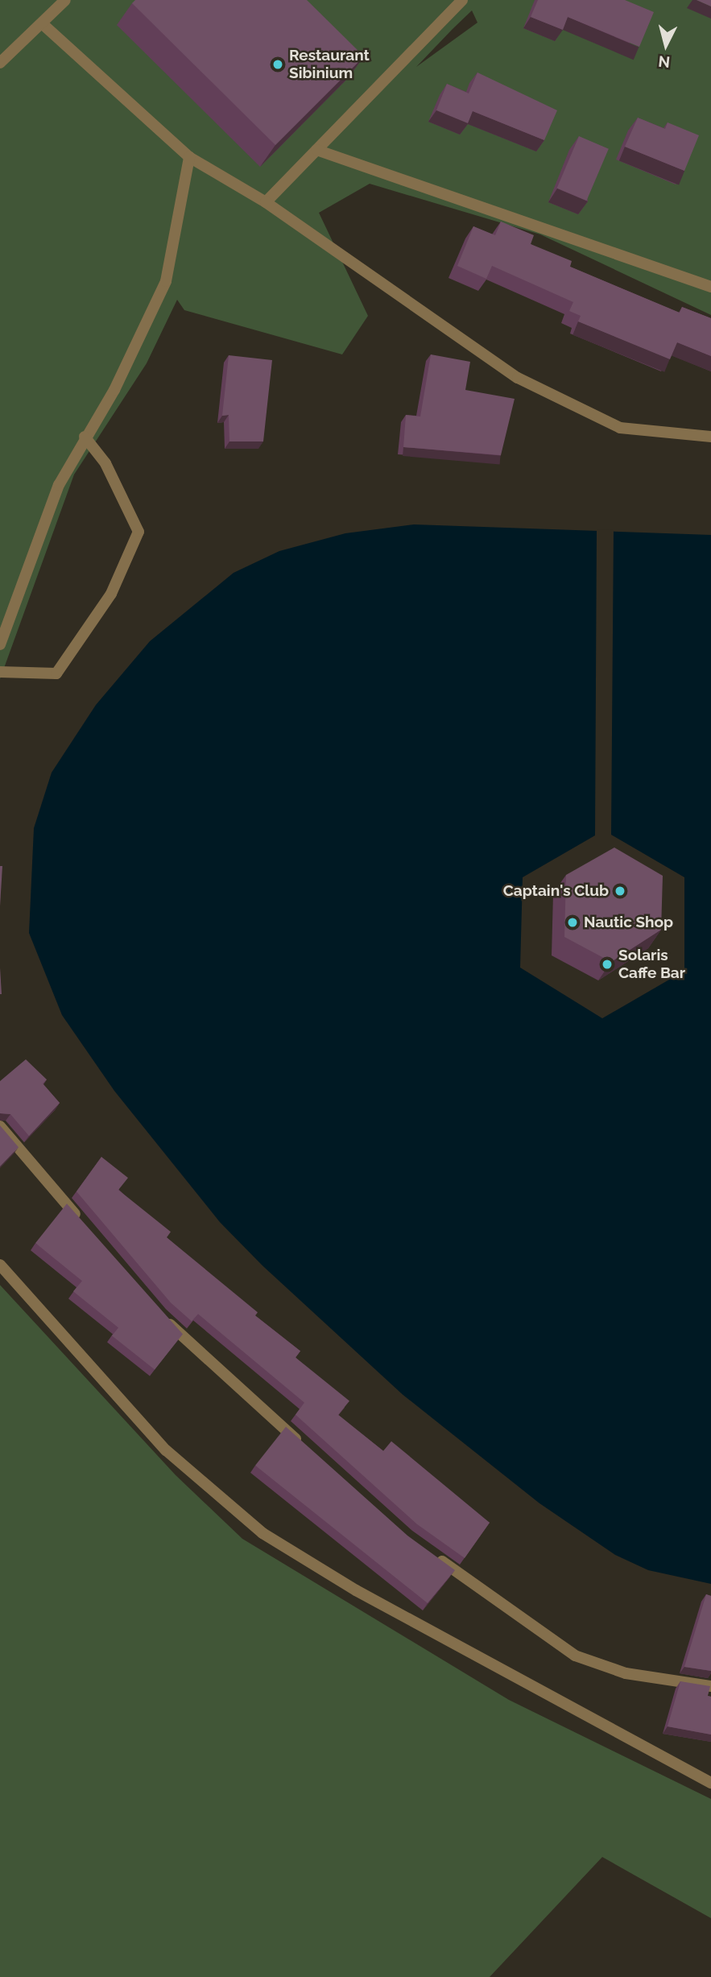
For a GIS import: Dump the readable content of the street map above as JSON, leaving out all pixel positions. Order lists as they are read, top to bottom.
{
  "places": [
    "Restaurant Sibinium",
    "Captain's Club",
    "Nautic Shop",
    "Solaris Caffe Bar"
  ],
  "north": "bottom"
}
